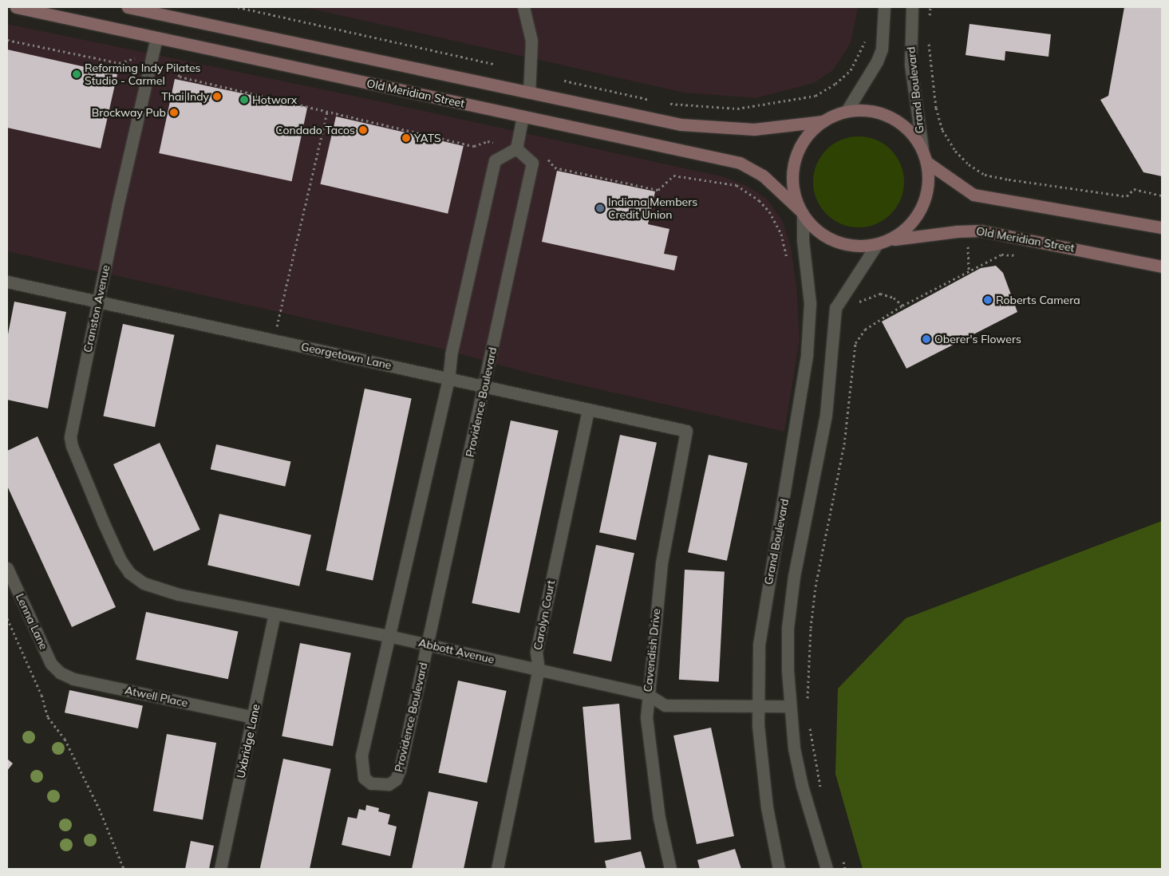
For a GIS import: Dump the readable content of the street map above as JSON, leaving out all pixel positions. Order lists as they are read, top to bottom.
{
  "streets": {
    "main road": ["Old Meridian Street"],
    "street": [
      "Grand Boulevard",
      "Cranston Avenue",
      "Georgetown Lane",
      "Providence Boulevard",
      "Carolyn Court",
      "Lenna Lane",
      "Cavendish Drive",
      "Abbott Avenue",
      "Atwell Place",
      "Uxbridge Lane"
    ]
  },
  "crossings": [
    ["Grand Boulevard", "Old Meridian Street"],
    ["Grand Boulevard", "Abbott Avenue"],
    ["Old Meridian Street", "Cranston Avenue"],
    ["Cranston Avenue", "Georgetown Lane"],
    ["Cranston Avenue", "Abbott Avenue"],
    ["Georgetown Lane", "Providence Boulevard"],
    ["Georgetown Lane", "Carolyn Court"],
    ["Georgetown Lane", "Cavendish Drive"],
    ["Providence Boulevard", "Abbott Avenue"],
    ["Carolyn Court", "Abbott Avenue"],
    ["Lenna Lane", "Atwell Place"],
    ["Cavendish Drive", "Abbott Avenue"],
    ["Abbott Avenue", "Uxbridge Lane"],
    ["Atwell Place", "Uxbridge Lane"]
  ],
  "places": [
    "Reforming Indy Pilates Studio - Carmel",
    "Thai Indy",
    "Hotworx",
    "Brockway Pub",
    "Condado Tacos",
    "YATS",
    "Indiana Members Credit Union",
    "Roberts Camera",
    "Oberer's Flowers"
  ]
}
